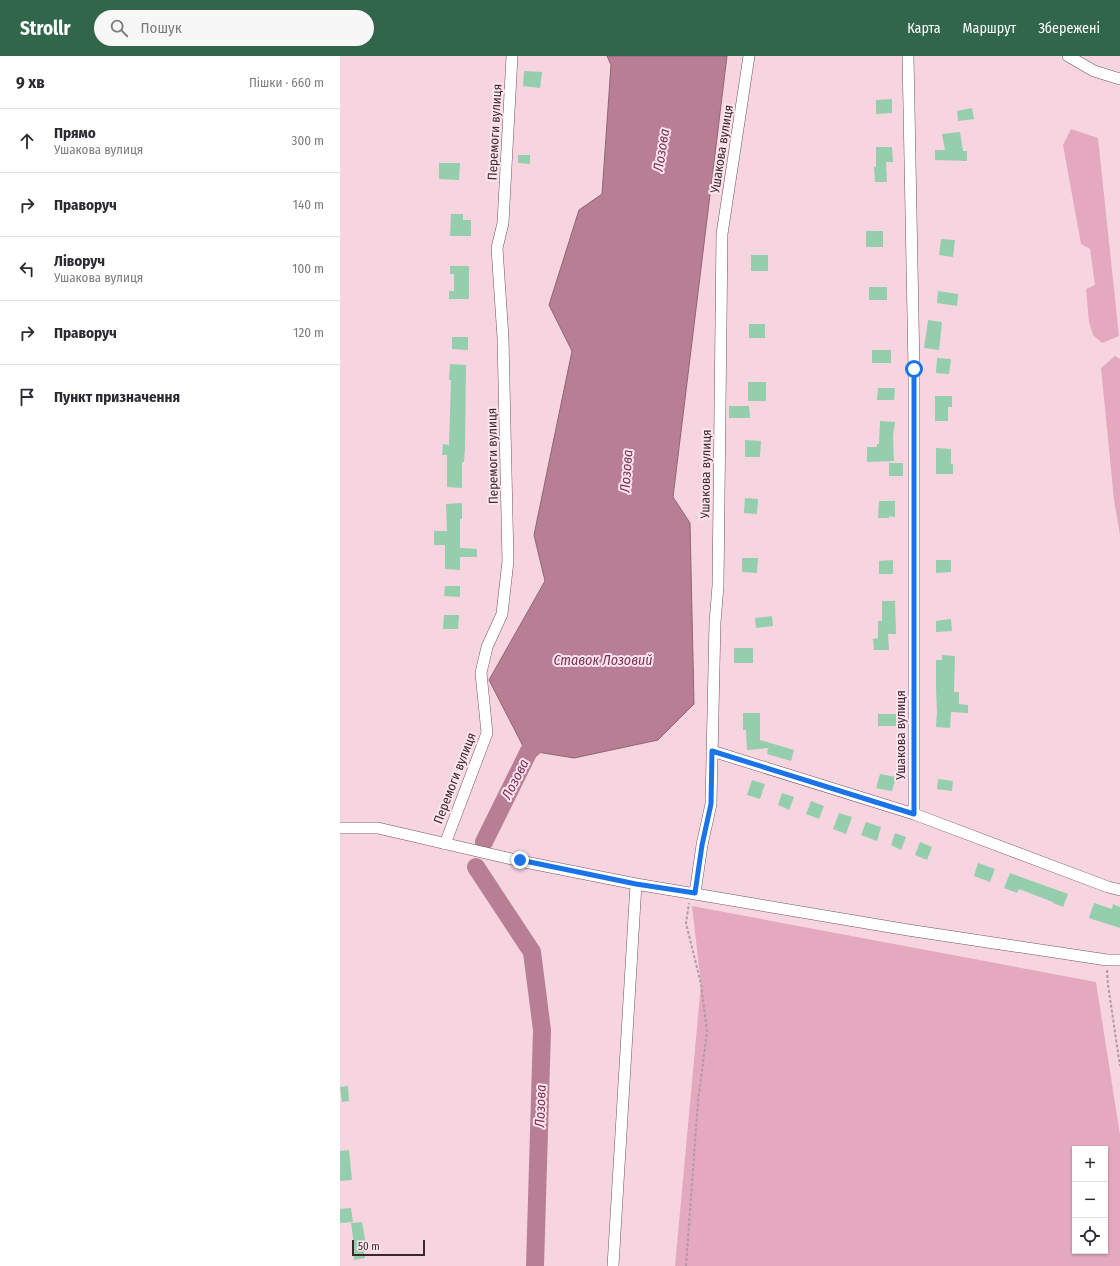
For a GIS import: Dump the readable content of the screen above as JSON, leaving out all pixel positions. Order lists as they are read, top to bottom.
{
  "streets": {
    "street": ["Перемоги вулиця", "Ушакова вулиця"]
  },
  "water": ["Лозова", "Ставок Лозовий"],
  "scale_bar": "50 m",
  "page": {
    "header": "Strollr",
    "search": "Пошук",
    "nav": ["Карта", "Маршрут", "Збережені"],
    "heading": ["9 хв", "Пішки · 660 m"],
    "list": [
      ["Прямо", "Ушакова вулиця", "300 m"],
      ["Праворуч", "140 m"],
      ["Ліворуч", "Ушакова вулиця", "100 m"],
      ["Праворуч", "120 m"],
      "Пункт призначення"
    ],
    "map_buttons": ["+", "−"],
    "scale": "50 m"
  }
}
